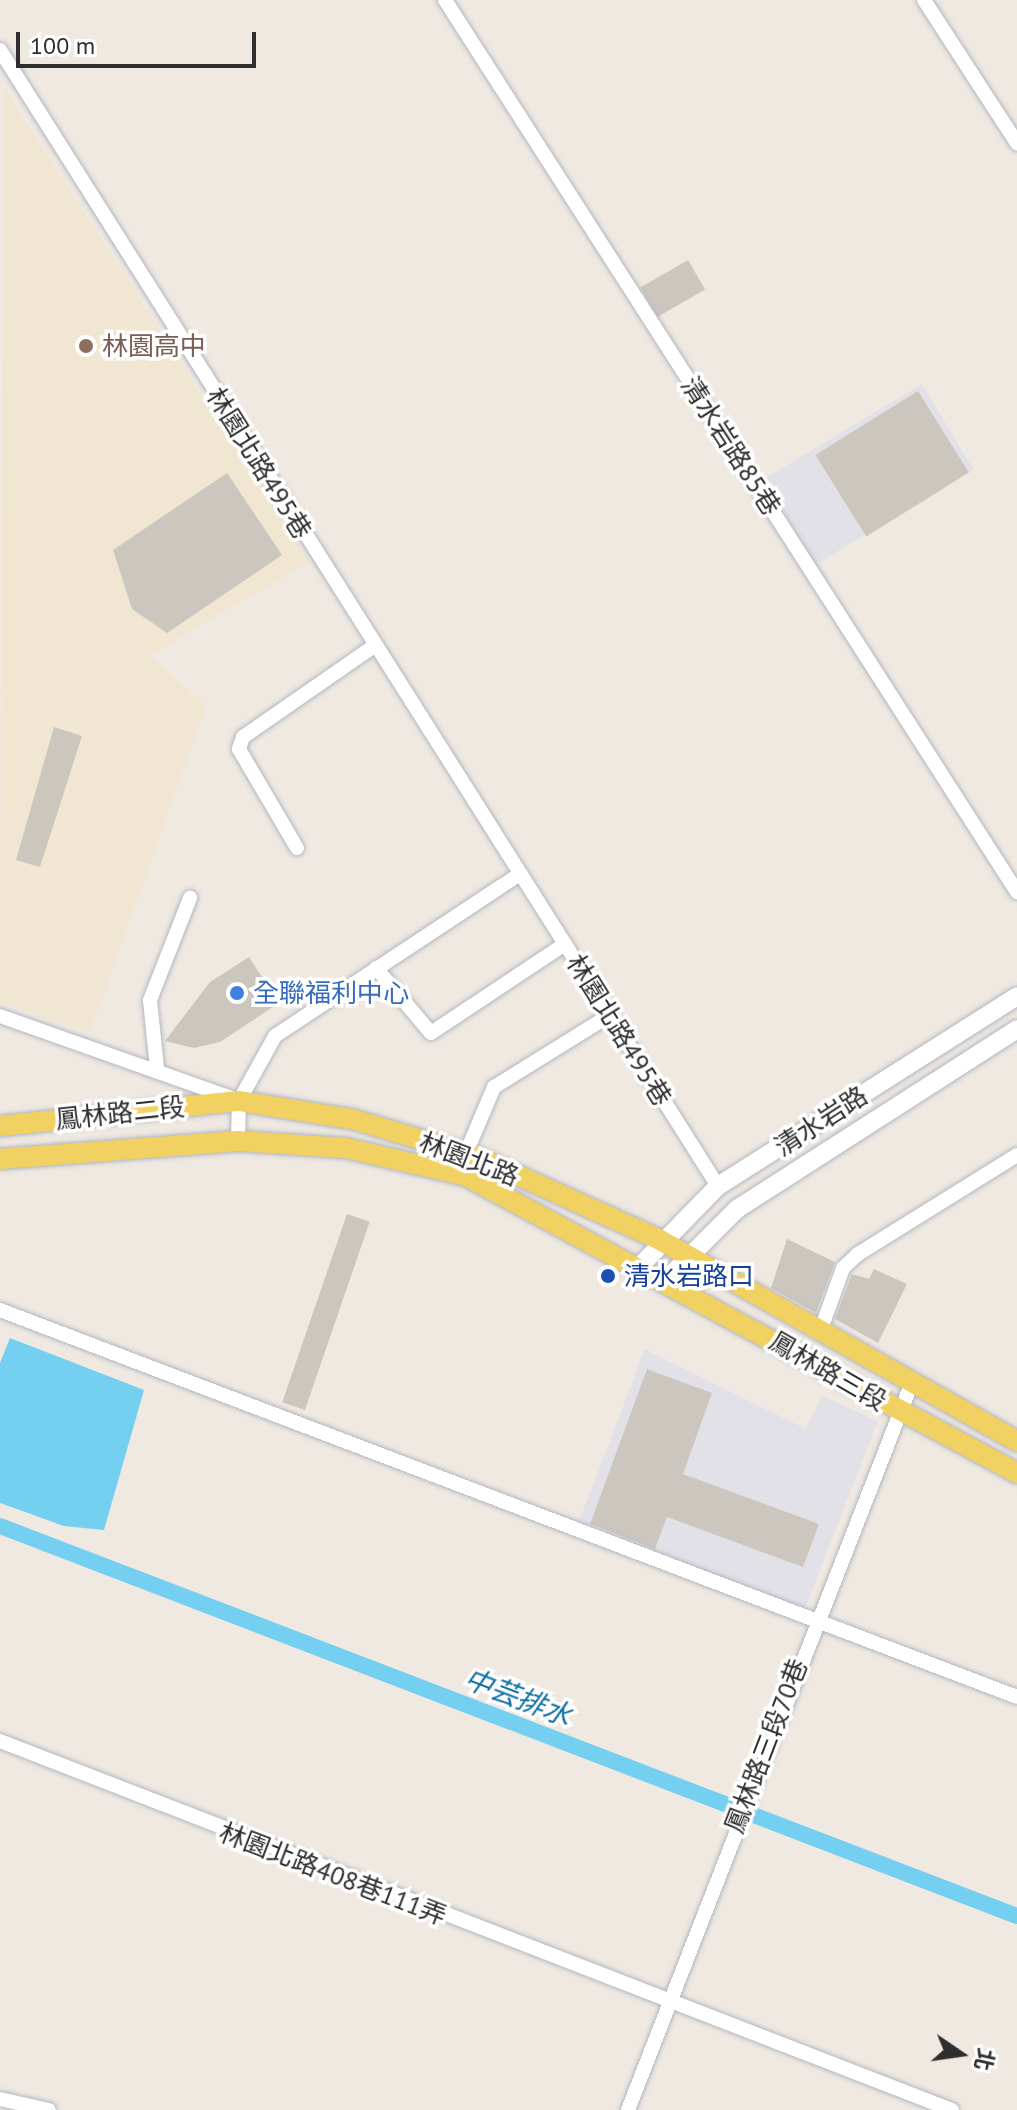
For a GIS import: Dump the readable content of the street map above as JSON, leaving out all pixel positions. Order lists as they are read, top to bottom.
{
  "streets": {
    "main road": ["鳳林路二段", "林園北路", "鳳林路三段"],
    "street": [
      "清水岩路85巷",
      "林園北路495巷",
      "清水岩路",
      "鳳林路三段70巷",
      "林園北路408巷111弄"
    ]
  },
  "crossings": [
    ["林園北路495巷", "清水岩路"],
    ["鳳林路二段", "林園北路"],
    ["清水岩路", "林園北路"],
    ["清水岩路", "鳳林路三段"],
    ["林園北路", "鳳林路三段"],
    ["鳳林路三段", "鳳林路三段70巷"],
    ["鳳林路三段70巷", "林園北路408巷111弄"]
  ],
  "water": ["中芸排水"],
  "places": ["林園高中", "全聯福利中心", "清水岩路口"],
  "scale_bar": "100 m",
  "north": "right"
}
